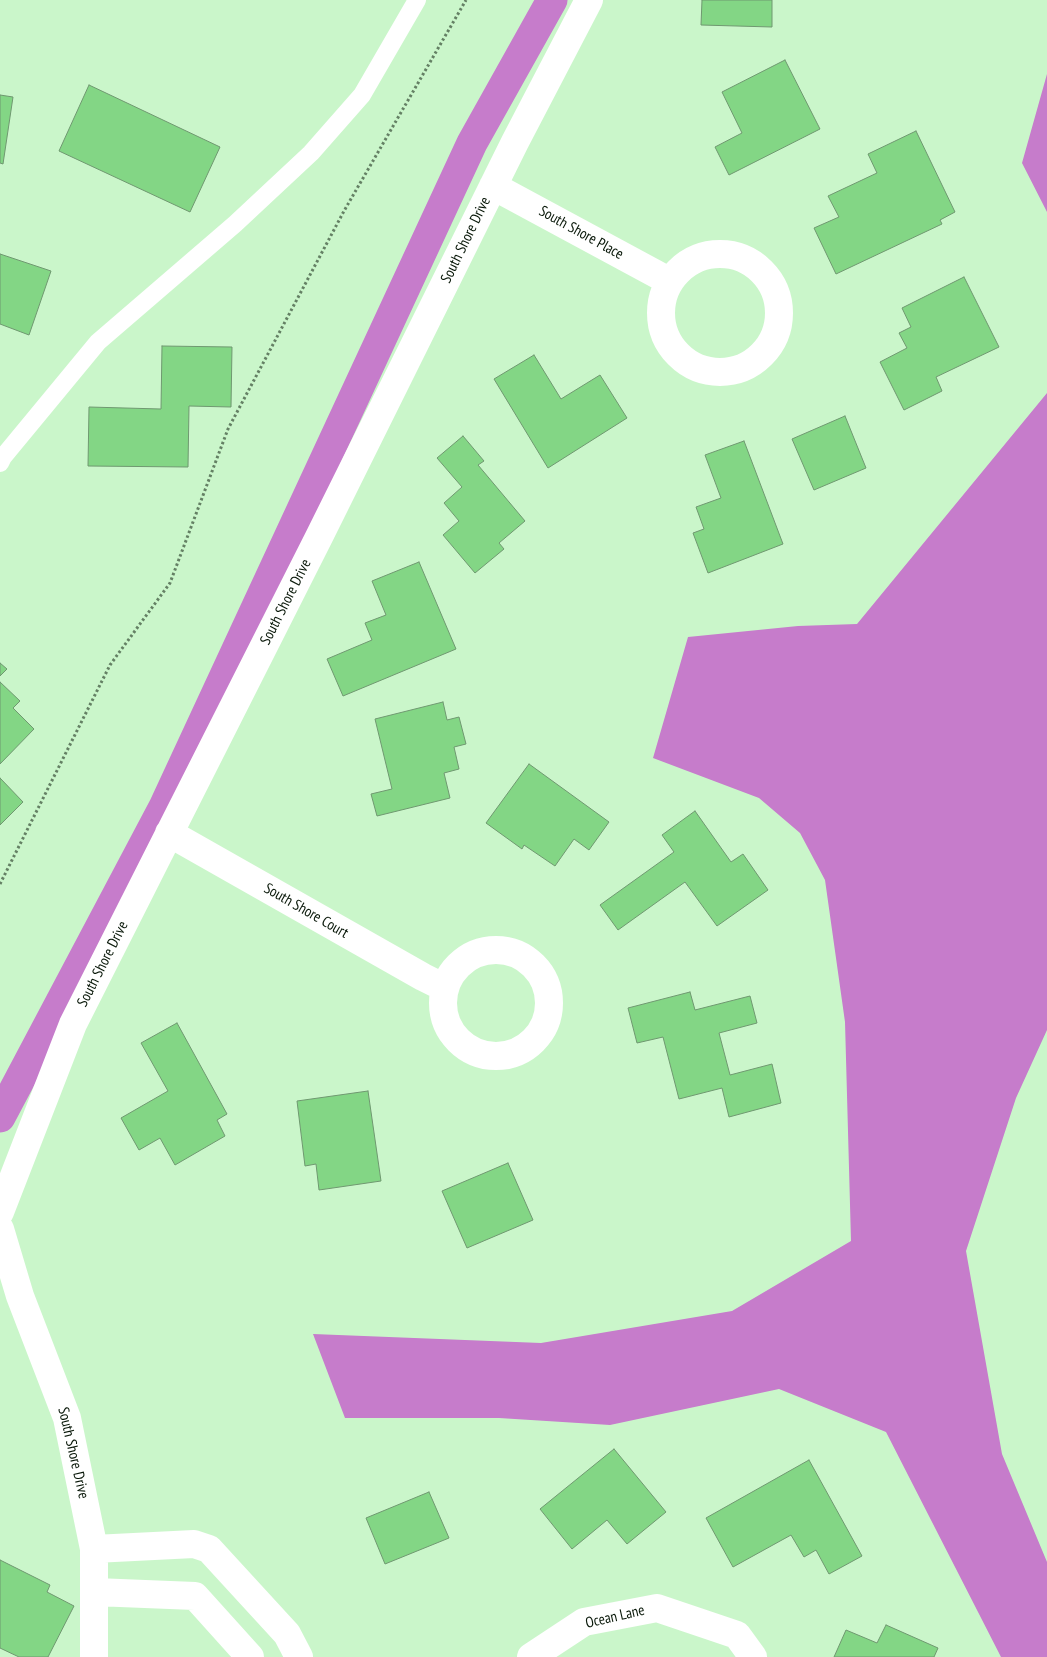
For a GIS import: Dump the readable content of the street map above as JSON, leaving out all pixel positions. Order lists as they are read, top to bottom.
{
  "streets": {
    "street": [
      "South Shore Place",
      "South Shore Drive",
      "South Shore Court",
      "Ocean Lane"
    ]
  },
  "crossings": [
    ["South Shore Place", "South Shore Drive"],
    ["South Shore Drive", "South Shore Court"]
  ]
}
